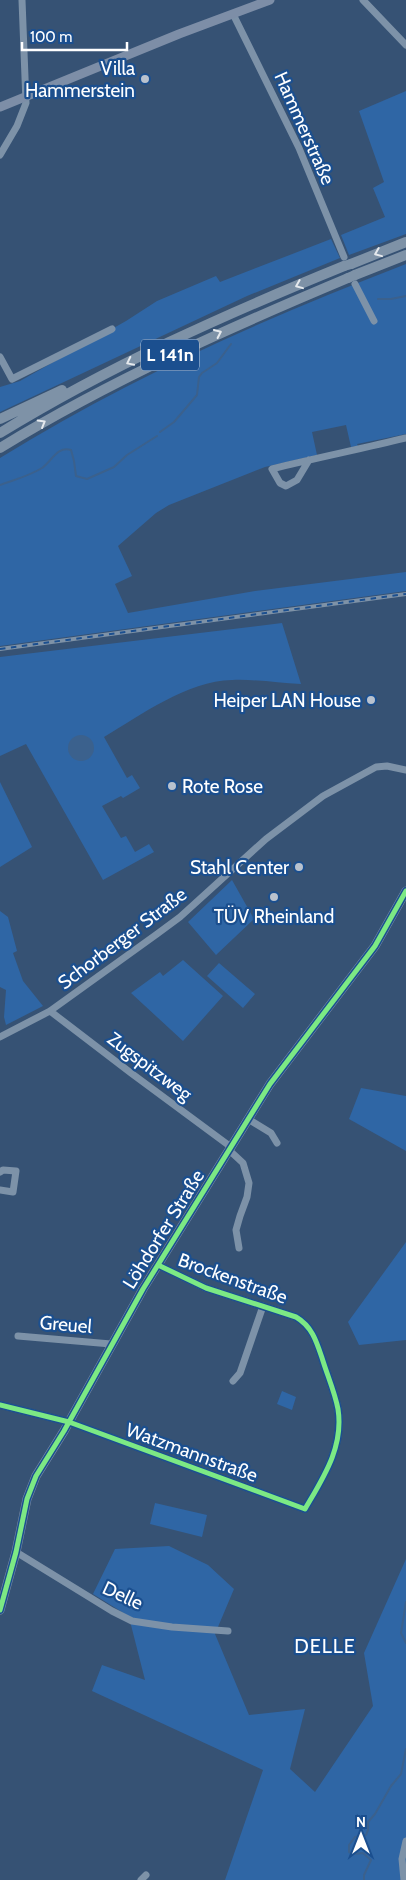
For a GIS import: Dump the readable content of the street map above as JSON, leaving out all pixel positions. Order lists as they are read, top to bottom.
{
  "streets": {
    "highway": ["L 141n"],
    "main road": ["Löhdorfer Straße"],
    "street": [
      "Hammerstraße",
      "Schorberger Straße",
      "Zugspitzweg",
      "Brockenstraße",
      "Greuel",
      "Watzmannstraße",
      "Delle"
    ]
  },
  "crossings": [
    ["Hammerstraße", "L 141n"],
    ["Schorberger Straße", "Zugspitzweg"],
    ["Zugspitzweg", "Löhdorfer Straße"],
    ["Löhdorfer Straße", "Brockenstraße"],
    ["Löhdorfer Straße", "Greuel"],
    ["Löhdorfer Straße", "Watzmannstraße"],
    ["Löhdorfer Straße", "Delle"],
    ["Brockenstraße", "Watzmannstraße"]
  ],
  "districts": ["DELLE"],
  "places": [
    "Villa Hammerstein",
    "Heiper LAN House",
    "Rote Rose",
    "Stahl Center",
    "TÜV Rheinland"
  ],
  "scale_bar": "100 m",
  "north": "top"
}
